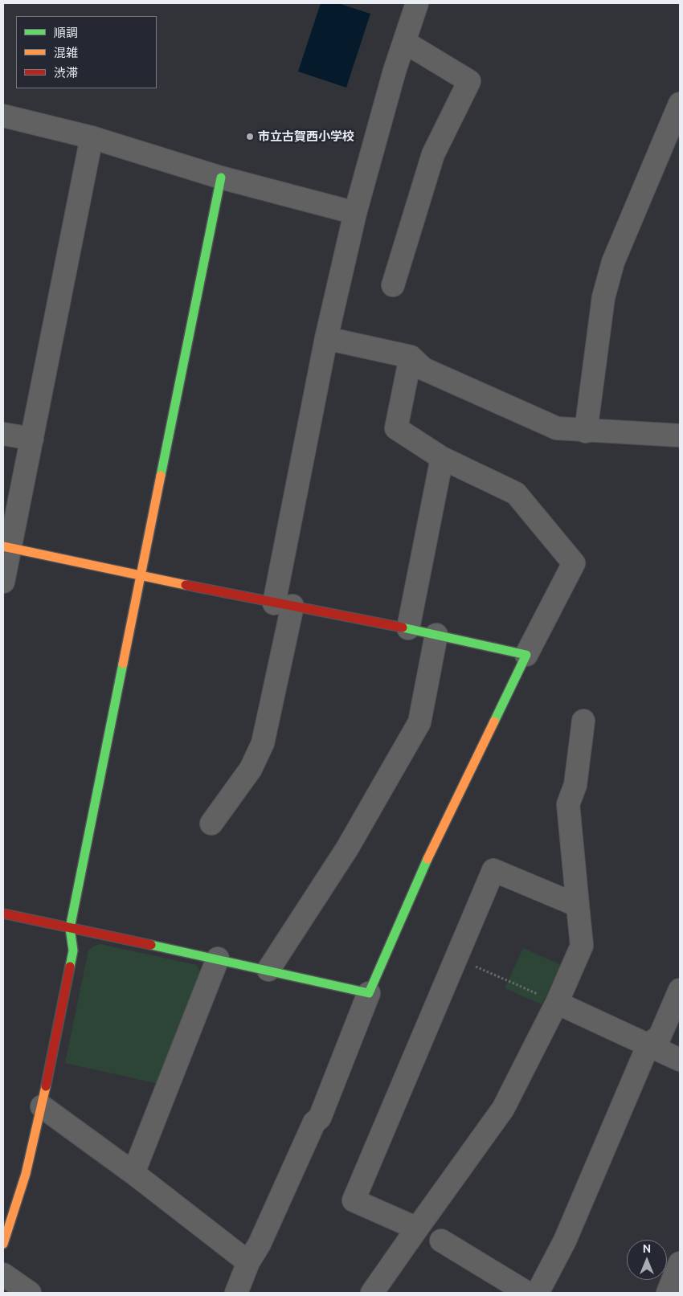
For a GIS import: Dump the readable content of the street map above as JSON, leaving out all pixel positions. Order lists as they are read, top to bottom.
{
  "places": ["市立古賀西小学校"],
  "legend": ["順調", "混雑", "渋滞"],
  "north": "top"
}
